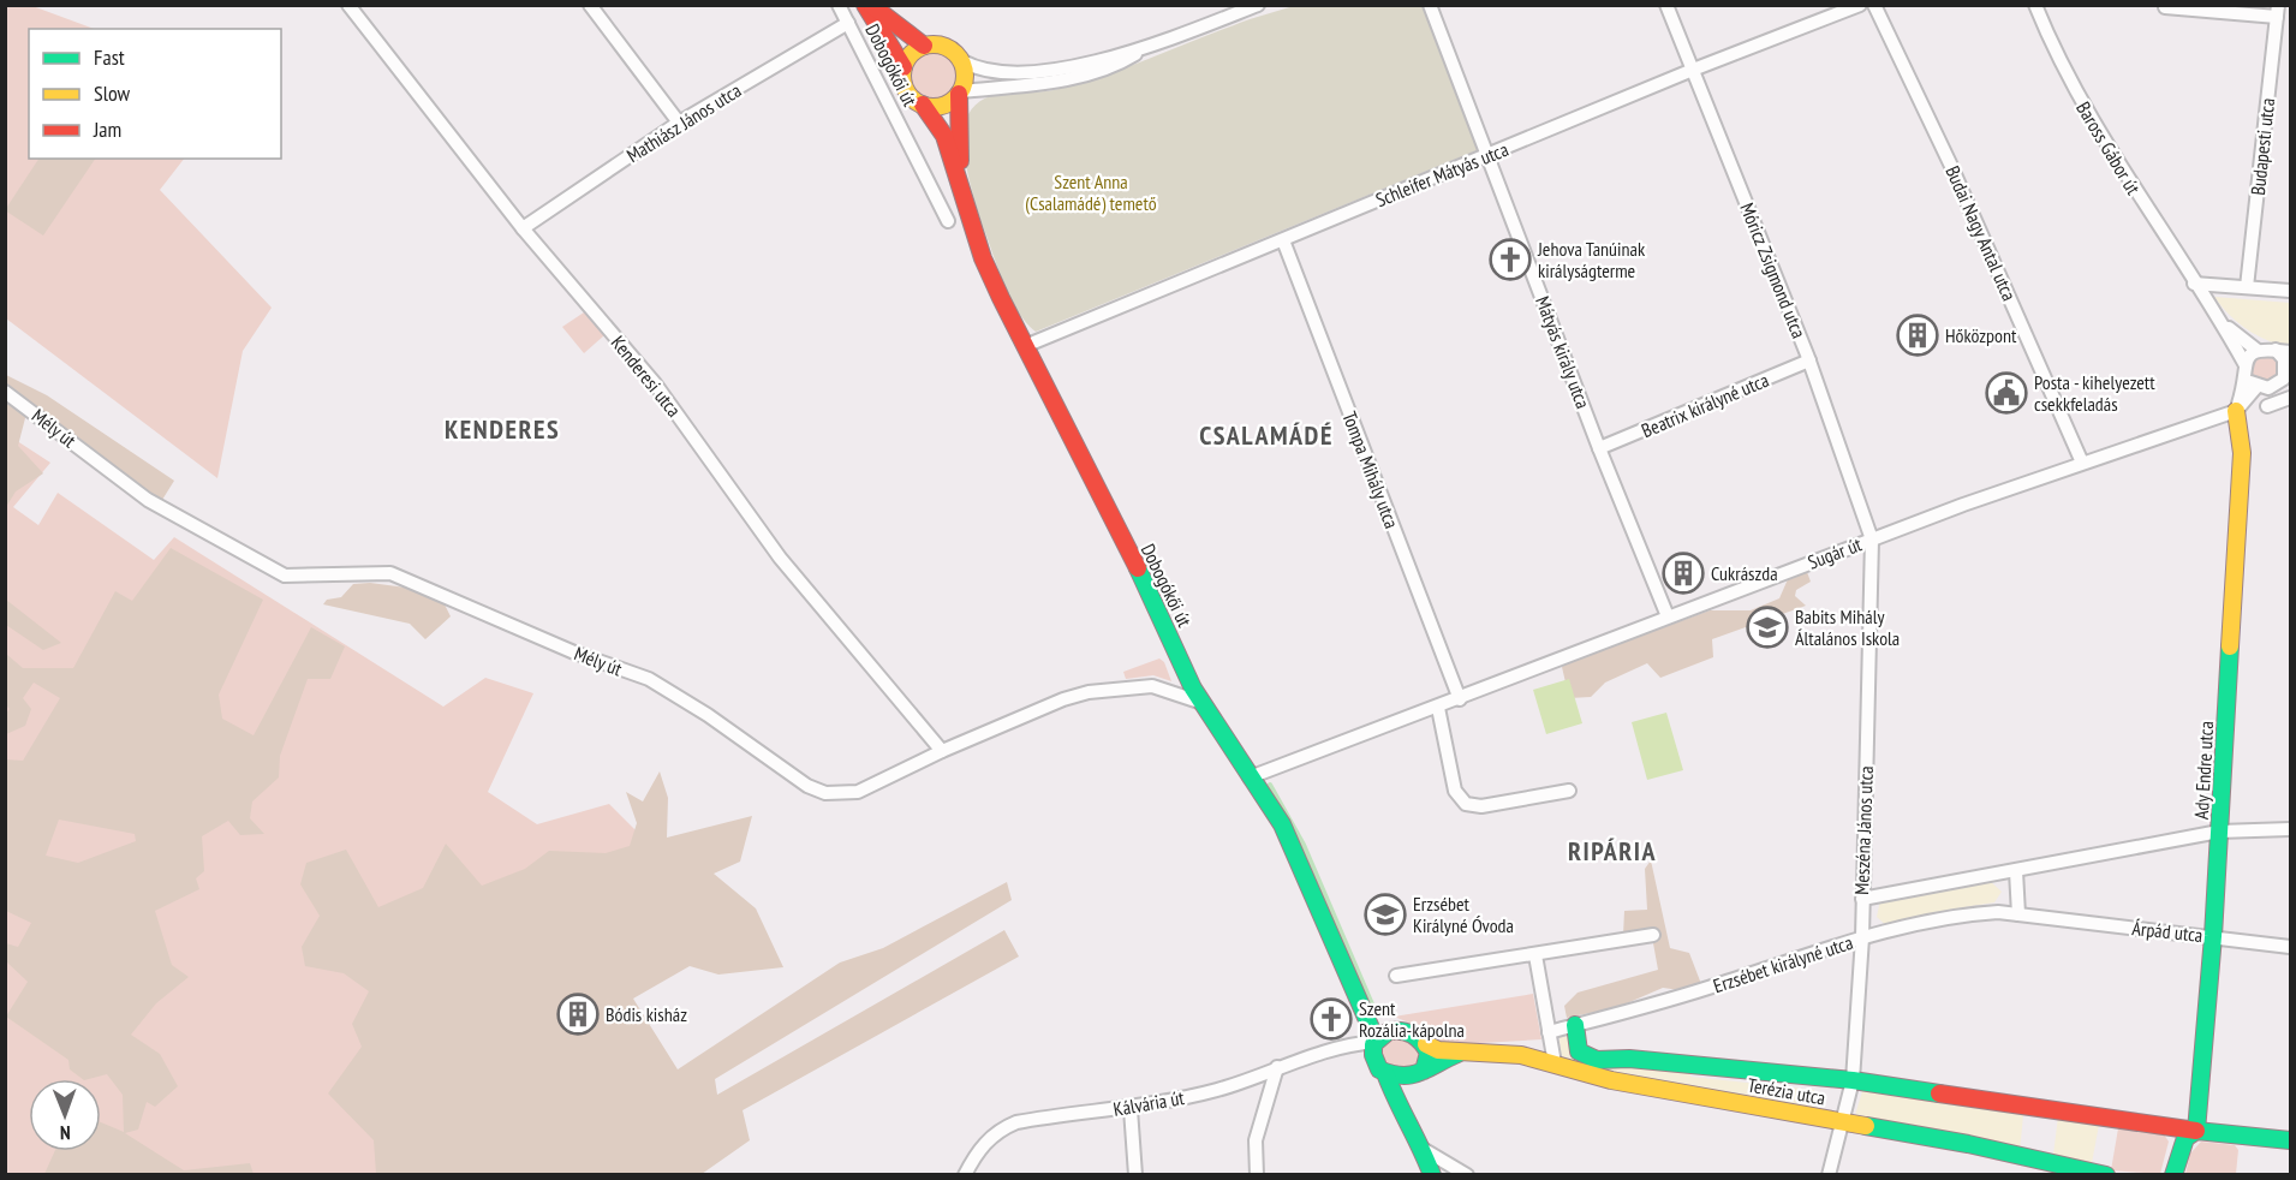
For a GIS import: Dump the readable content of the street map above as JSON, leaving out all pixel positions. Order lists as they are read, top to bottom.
{
  "streets": {
    "main road": ["Dobogókői út", "Ady Endre utca", "Terézia utca"],
    "street": [
      "Mathiász János utca",
      "Budapesti utca",
      "Baross Gábor út",
      "Schleifer Mátyás utca",
      "Budai Nagy Antal utca",
      "Móricz Zsigmond utca",
      "Mátyás király utca",
      "Kenderesi utca",
      "Beatrix királyné utca",
      "Mély út",
      "Tompa Mihály utca",
      "Sugár út",
      "Meszéna János utca",
      "Árpád utca",
      "Erzsébet királyné utca",
      "Kálvária út"
    ]
  },
  "crossings": [
    ["Dobogókői út", "Mathiász János utca"],
    ["Dobogókői út", "Schleifer Mátyás utca"],
    ["Dobogókői út", "Mély út"],
    ["Dobogókői út", "Sugár út"],
    ["Dobogókői út", "Terézia utca"],
    ["Dobogókői út", "Kálvária út"],
    ["Mathiász János utca", "Kenderesi utca"],
    ["Schleifer Mátyás utca", "Móricz Zsigmond utca"],
    ["Schleifer Mátyás utca", "Mátyás király utca"],
    ["Schleifer Mátyás utca", "Tompa Mihály utca"],
    ["Budai Nagy Antal utca", "Sugár út"],
    ["Móricz Zsigmond utca", "Beatrix királyné utca"],
    ["Móricz Zsigmond utca", "Sugár út"],
    ["Móricz Zsigmond utca", "Meszéna János utca"],
    ["Mátyás király utca", "Beatrix királyné utca"],
    ["Mátyás király utca", "Sugár út"],
    ["Kenderesi utca", "Mély út"],
    ["Tompa Mihály utca", "Sugár út"],
    ["Sugár út", "Ady Endre utca"],
    ["Sugár út", "Meszéna János utca"],
    ["Ady Endre utca", "Árpád utca"],
    ["Ady Endre utca", "Terézia utca"],
    ["Meszéna János utca", "Erzsébet királyné utca"],
    ["Meszéna János utca", "Terézia utca"],
    ["Árpád utca", "Erzsébet királyné utca"],
    ["Erzsébet királyné utca", "Terézia utca"],
    ["Terézia utca", "Kálvária út"]
  ],
  "districts": ["KENDERES", "CSALAMÁDÉ", "RIPÁRIA"],
  "parks": ["Szent Anna (Csalamádé) temető"],
  "places": {
    "church": ["Jehova Tanúinak királyságterme", "Szent Rozália-kápolna"],
    "building": ["Hőközpont", "Cukrászda", "Bódis kisház"],
    "public building": ["Posta - kihelyezett csekkfeladás"],
    "school or university": ["Babits Mihály Általános Iskola", "Erzsébet Királyné Óvoda"]
  },
  "legend": ["Fast", "Slow", "Jam"],
  "north": "bottom"
}
